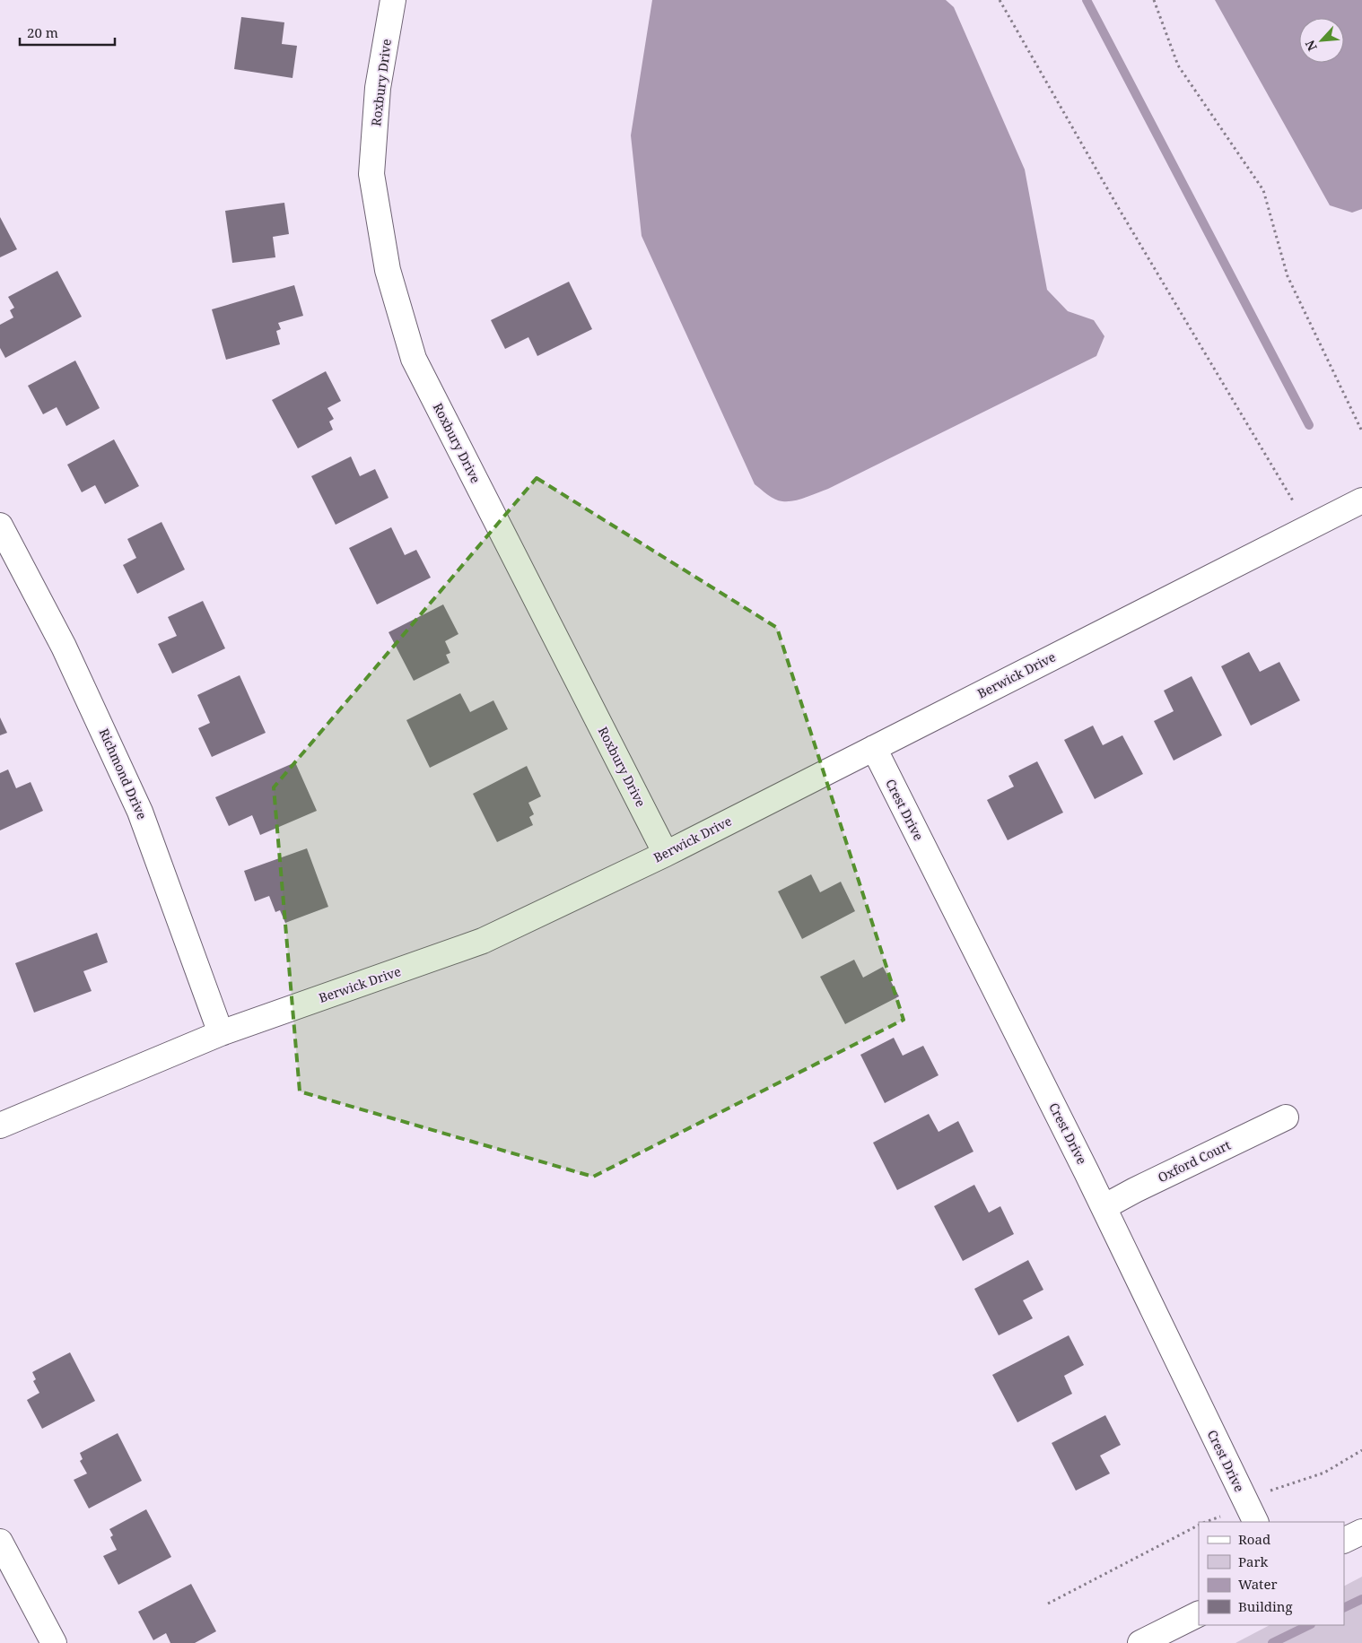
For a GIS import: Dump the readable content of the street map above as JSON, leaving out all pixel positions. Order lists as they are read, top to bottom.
{
  "streets": {
    "street": [
      "Roxbury Drive",
      "Berwick Drive",
      "Richmond Drive",
      "Crest Drive",
      "Oxford Court"
    ]
  },
  "crossings": [
    ["Roxbury Drive", "Berwick Drive"],
    ["Berwick Drive", "Richmond Drive"],
    ["Berwick Drive", "Crest Drive"],
    ["Crest Drive", "Oxford Court"]
  ],
  "legend": [
    "Road",
    "Park",
    "Water",
    "Building"
  ],
  "scale_bar": "20 m",
  "north": "bottom left"
}
